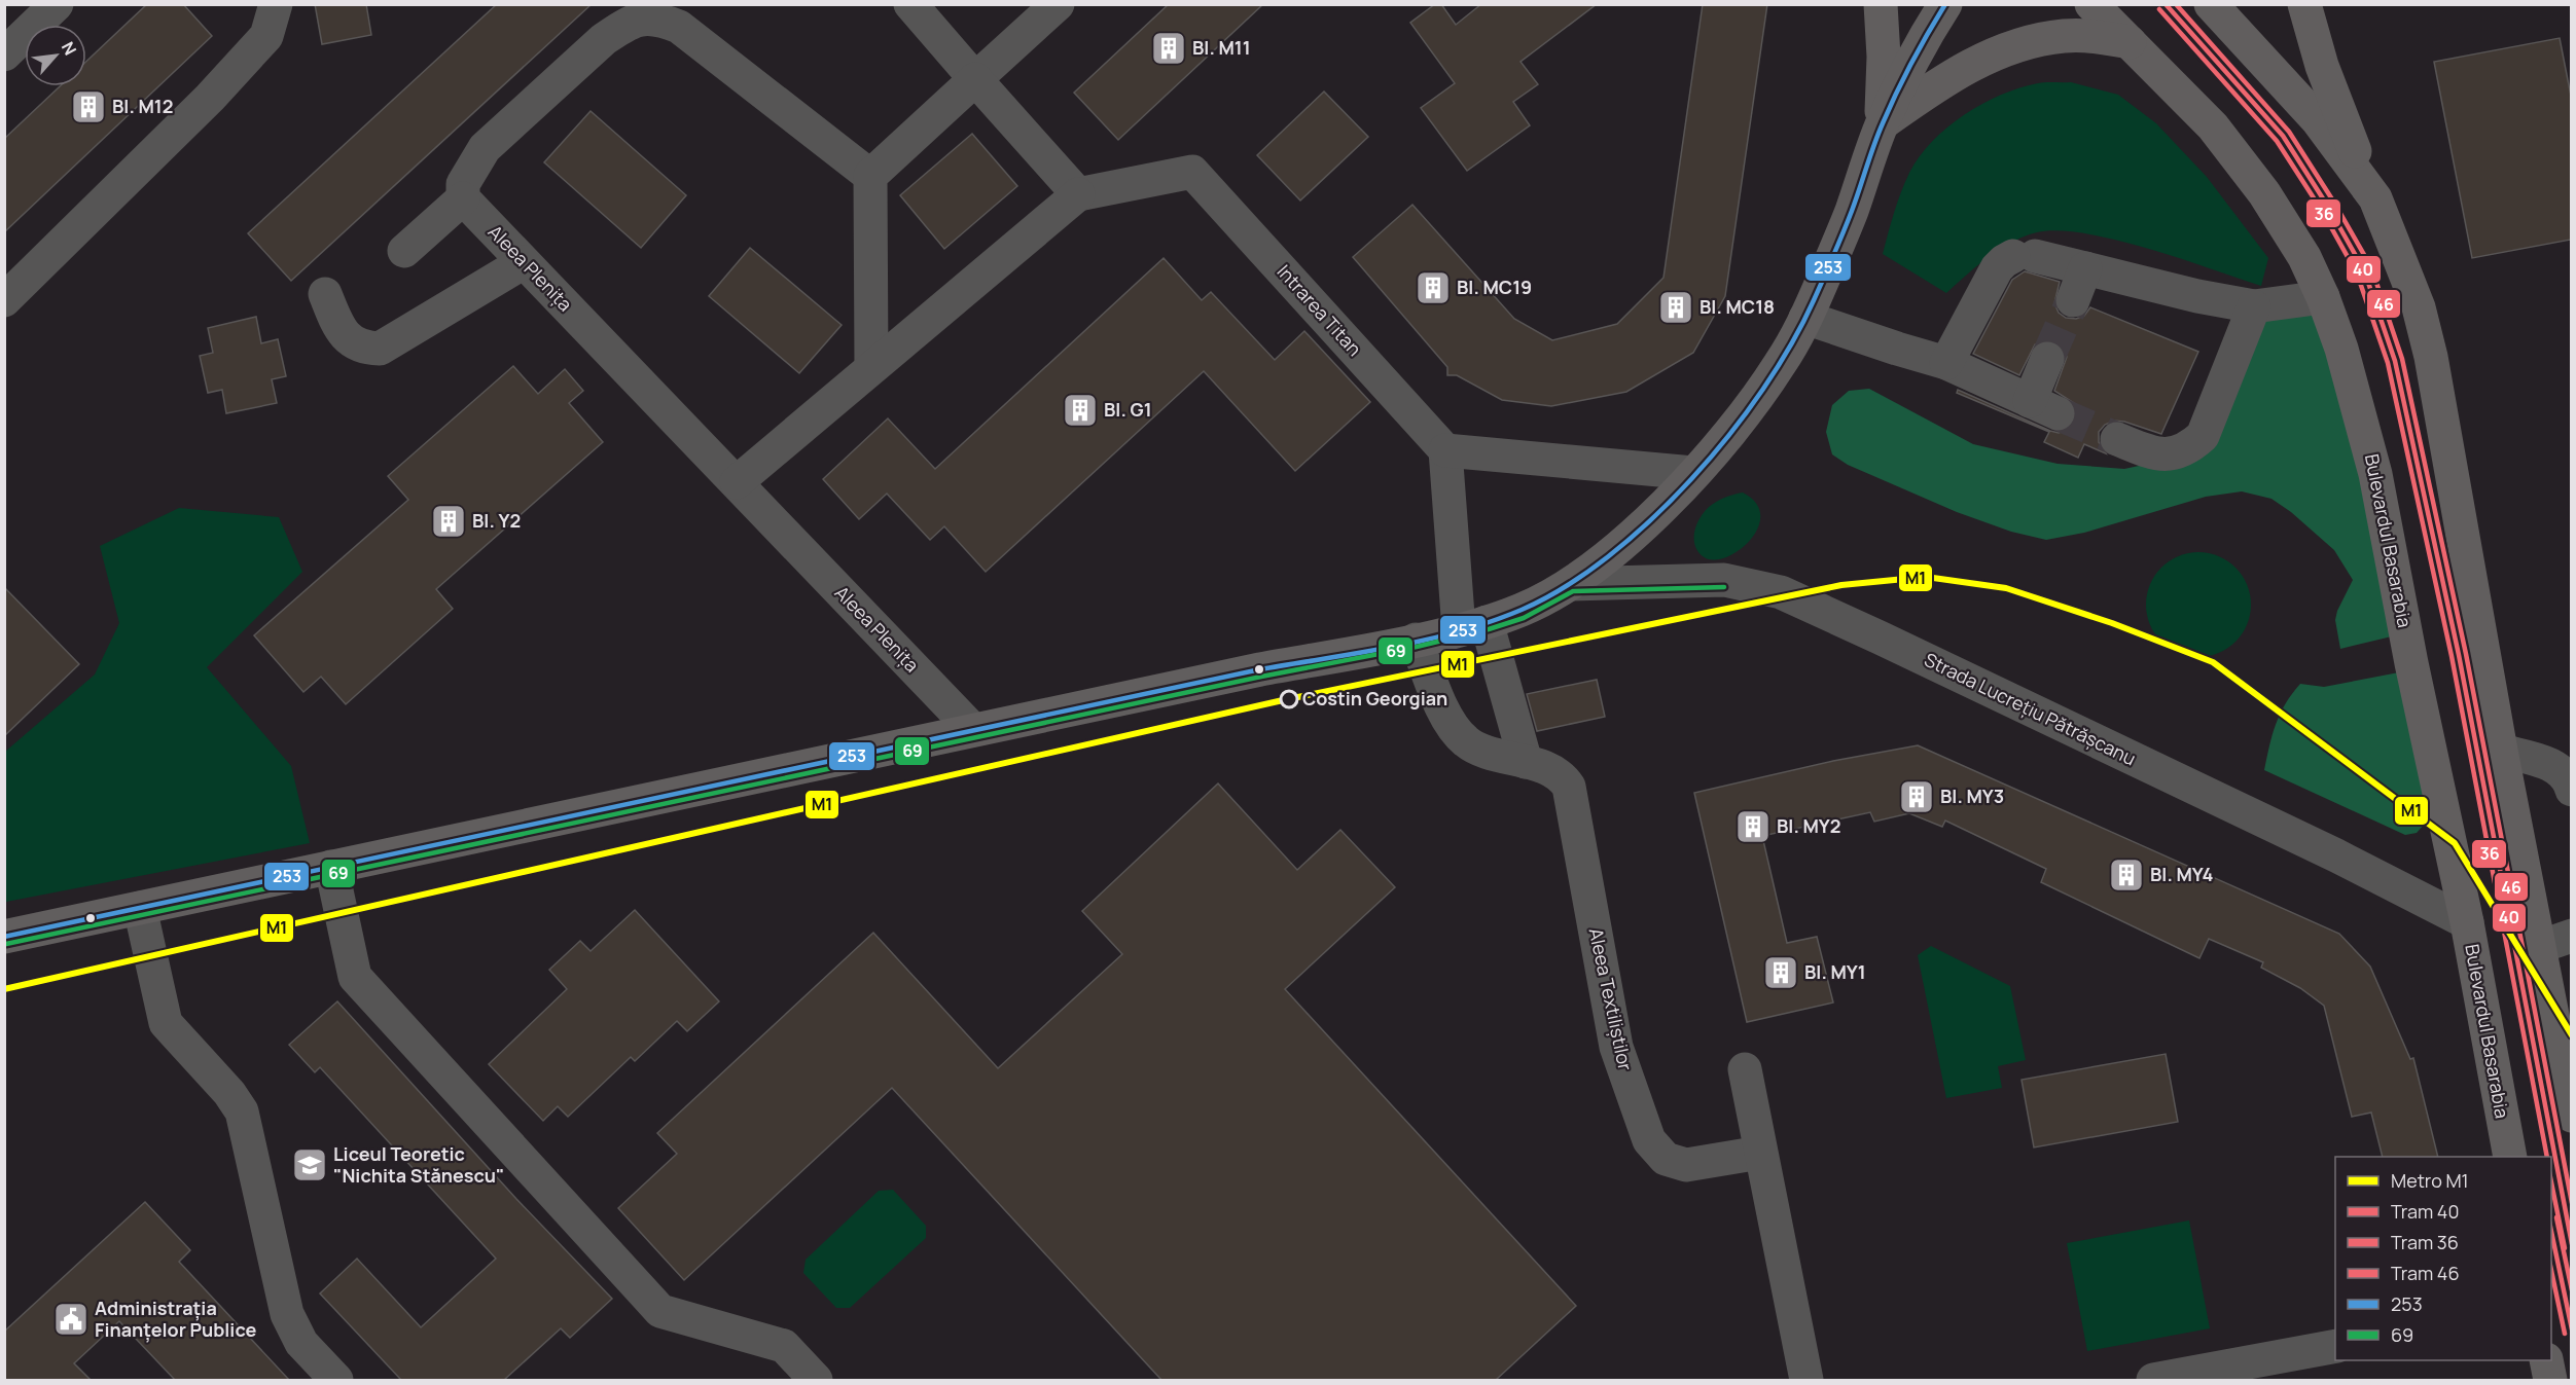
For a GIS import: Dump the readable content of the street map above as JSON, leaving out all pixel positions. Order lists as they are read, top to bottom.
{
  "streets": {
    "main road": ["Bulevardul Basarabia", "Strada Lucrețiu Pătrășcanu"],
    "street": ["Aleea Plenița", "Intrarea Titan", "Aleea Textiliștilor"]
  },
  "crossings": [
    ["Aleea Plenița", "Strada Lucrețiu Pătrășcanu"],
    ["Bulevardul Basarabia", "Strada Lucrețiu Pătrășcanu"],
    ["Strada Lucrețiu Pătrășcanu", "Aleea Textiliștilor"]
  ],
  "places": {
    "building": [
      "Bl. M11",
      "Bl. M12",
      "Bl. MC19",
      "Bl. MC18",
      "Bl. G1",
      "Bl. Y2",
      "Bl. MY3",
      "Bl. MY2",
      "Bl. MY4",
      "Bl. MY1"
    ],
    "other": ["Costin Georgian"],
    "school or university": ["Liceul Teoretic \"Nichita Stănescu\""],
    "public building": ["Administrația Finanțelor Publice"]
  },
  "lines": [
    "tram line 40",
    "tram line 46",
    "transit line 253",
    "tram line 36",
    "metro line M1",
    "transit line 69"
  ],
  "legend": [
    "Metro M1",
    "Tram 40",
    "Tram 36",
    "Tram 46",
    "253",
    "69"
  ],
  "north": "top right"
}
